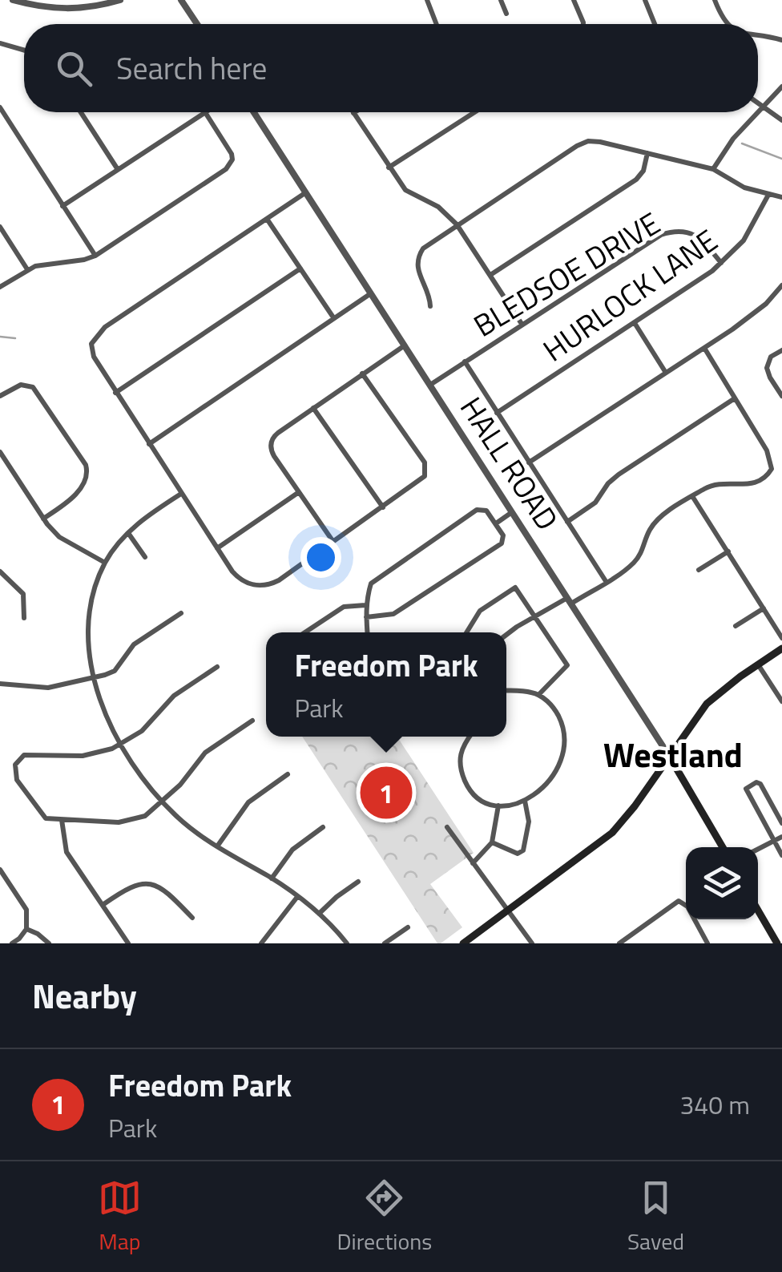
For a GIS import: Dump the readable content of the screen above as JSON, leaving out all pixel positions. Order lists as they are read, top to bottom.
{
  "streets": {
    "main road": ["HALL ROAD"],
    "street": ["BLEDSOE DRIVE", "HURLOCK LANE"]
  },
  "crossings": [
    ["BLEDSOE DRIVE", "HURLOCK LANE"],
    ["BLEDSOE DRIVE", "HALL ROAD"]
  ],
  "districts": ["Westland"],
  "page": {
    "search": "Search here",
    "popup": ["Freedom Park", "Park"],
    "pins": "1",
    "heading": "Nearby",
    "list": [
      {
        "mark": "1",
        "name": "Freedom Park",
        "note": "Park",
        "value": "340 m"
      }
    ],
    "nav": ["Map", "Directions", "Saved"]
  }
}
